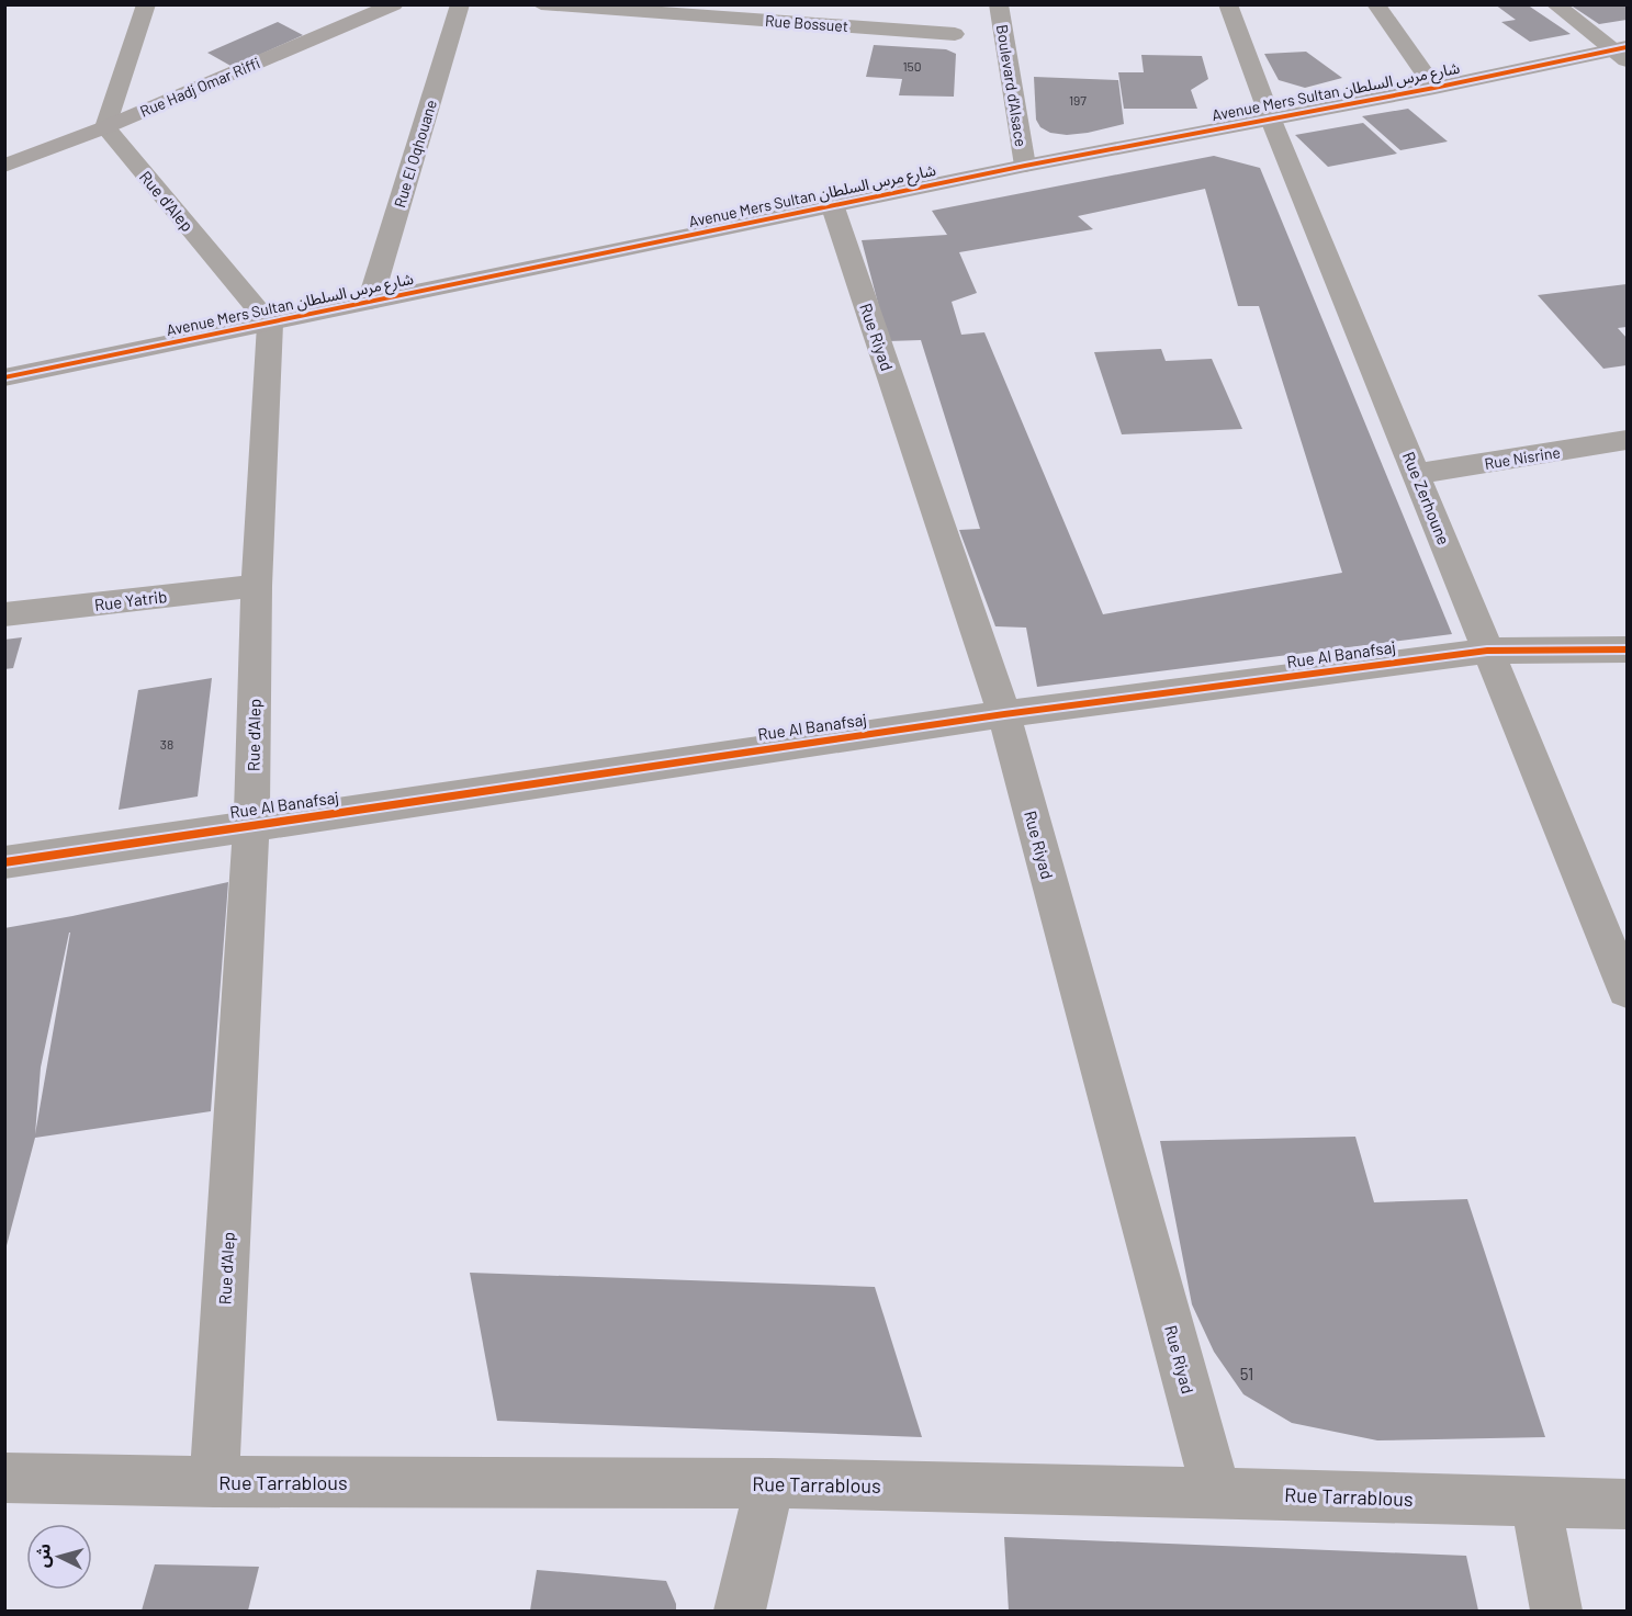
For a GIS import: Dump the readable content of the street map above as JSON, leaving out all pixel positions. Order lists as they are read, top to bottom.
{
  "streets": {
    "street": [
      "Rue Bossuet",
      "Boulevard d'Alsace",
      "Rue Hadj Omar Riffi",
      "Avenue Mers Sultan شارع مرس السلطان",
      "Rue El Oqhouane",
      "Rue d'Alep",
      "Rue Riyad",
      "Rue Nisrine",
      "Rue Zerhoune",
      "Rue Yatrib",
      "Rue Al Banafsaj",
      "Rue Tarrablous"
    ]
  },
  "crossings": [
    ["Rue Bossuet", "Boulevard d'Alsace"],
    ["Boulevard d'Alsace", "Avenue Mers Sultan شارع مرس السلطان"],
    ["Rue Hadj Omar Riffi", "Rue d'Alep"],
    ["Avenue Mers Sultan شارع مرس السلطان", "Rue El Oqhouane"],
    ["Avenue Mers Sultan شارع مرس السلطان", "Rue d'Alep"],
    ["Avenue Mers Sultan شارع مرس السلطان", "Rue Riyad"],
    ["Avenue Mers Sultan شارع مرس السلطان", "Rue Zerhoune"],
    ["Rue d'Alep", "Rue Yatrib"],
    ["Rue d'Alep", "Rue Al Banafsaj"],
    ["Rue d'Alep", "Rue Tarrablous"],
    ["Rue Riyad", "Rue Al Banafsaj"],
    ["Rue Riyad", "Rue Tarrablous"],
    ["Rue Nisrine", "Rue Zerhoune"],
    ["Rue Zerhoune", "Rue Al Banafsaj"]
  ],
  "house_numbers": [
    "150",
    "197",
    "38",
    "51"
  ],
  "north": "left"
}
